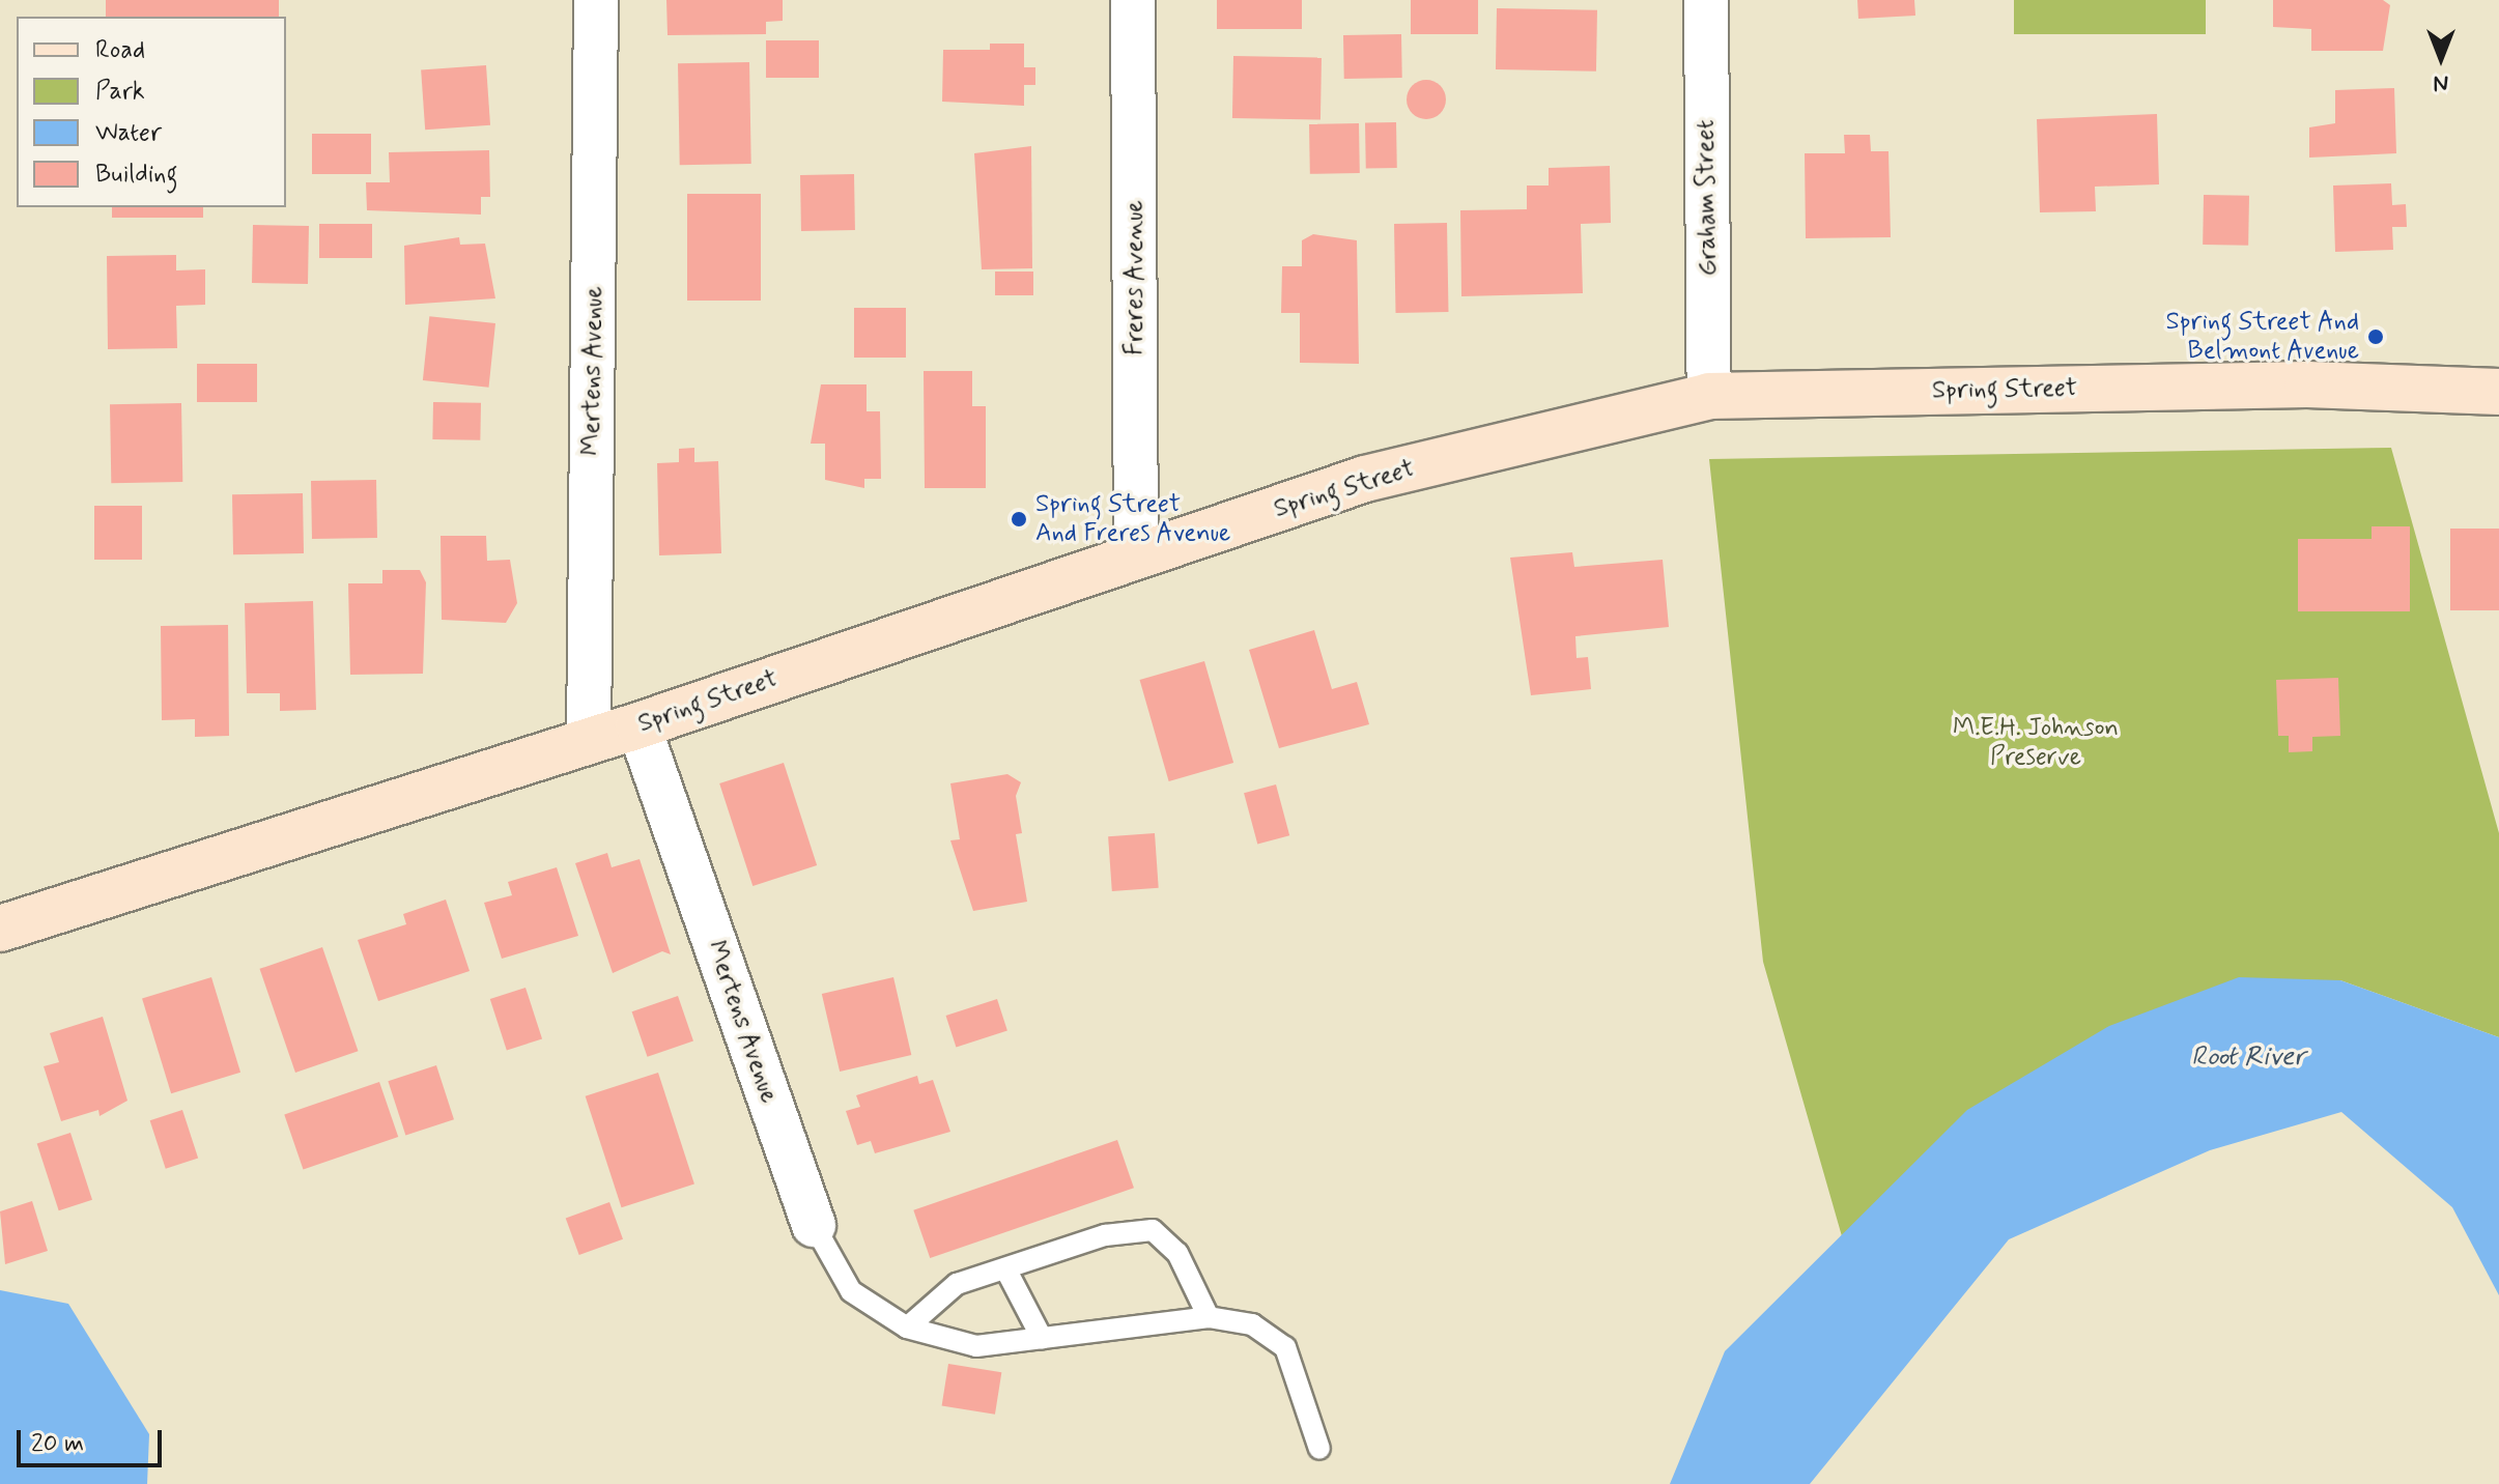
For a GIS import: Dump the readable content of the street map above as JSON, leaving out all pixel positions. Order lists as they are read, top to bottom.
{
  "streets": {
    "main road": ["Spring Street"],
    "street": ["Graham Street", "Freres Avenue", "Mertens Avenue"]
  },
  "crossings": [
    ["Graham Street", "Spring Street"],
    ["Freres Avenue", "Spring Street"],
    ["Mertens Avenue", "Spring Street"]
  ],
  "water": ["Root River"],
  "parks": ["M.E.H. Johnson Preserve"],
  "places": ["Spring Street And Belmont Avenue", "Spring Street And Freres Avenue"],
  "legend": [
    "Road",
    "Park",
    "Water",
    "Building"
  ],
  "scale_bar": "20 m",
  "north": "bottom"
}
